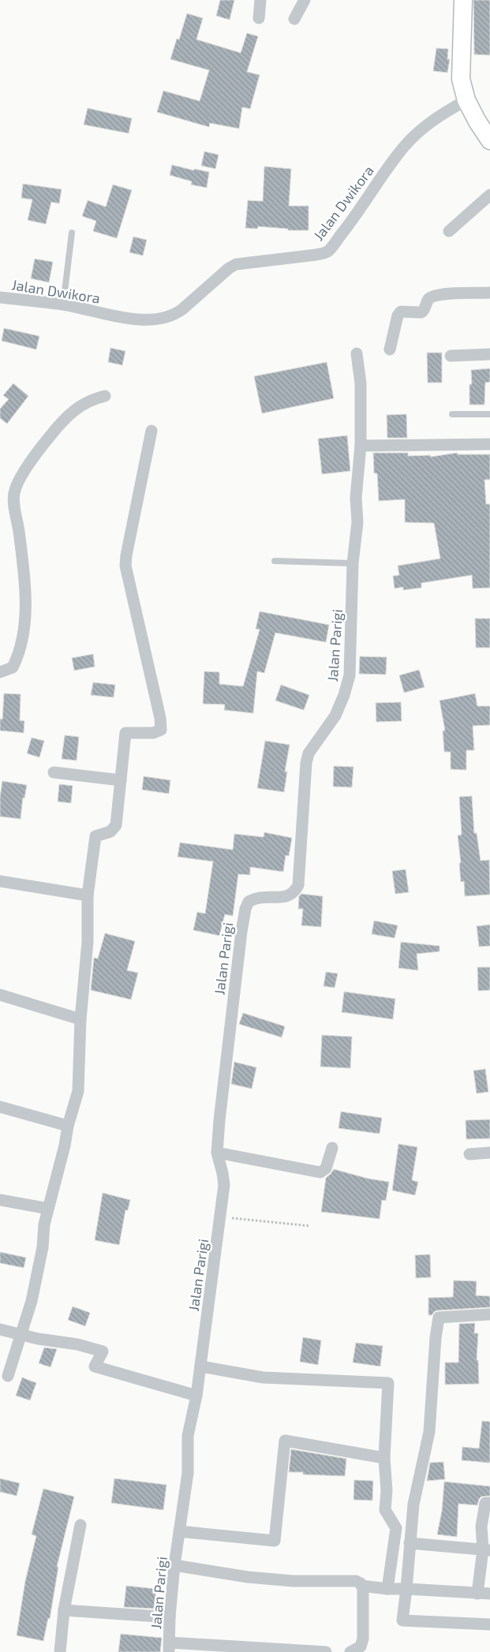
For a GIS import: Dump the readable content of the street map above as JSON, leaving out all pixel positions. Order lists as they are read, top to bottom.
{
  "streets": {
    "street": ["Jalan Dwikora", "Jalan Parigi"]
  }
}
